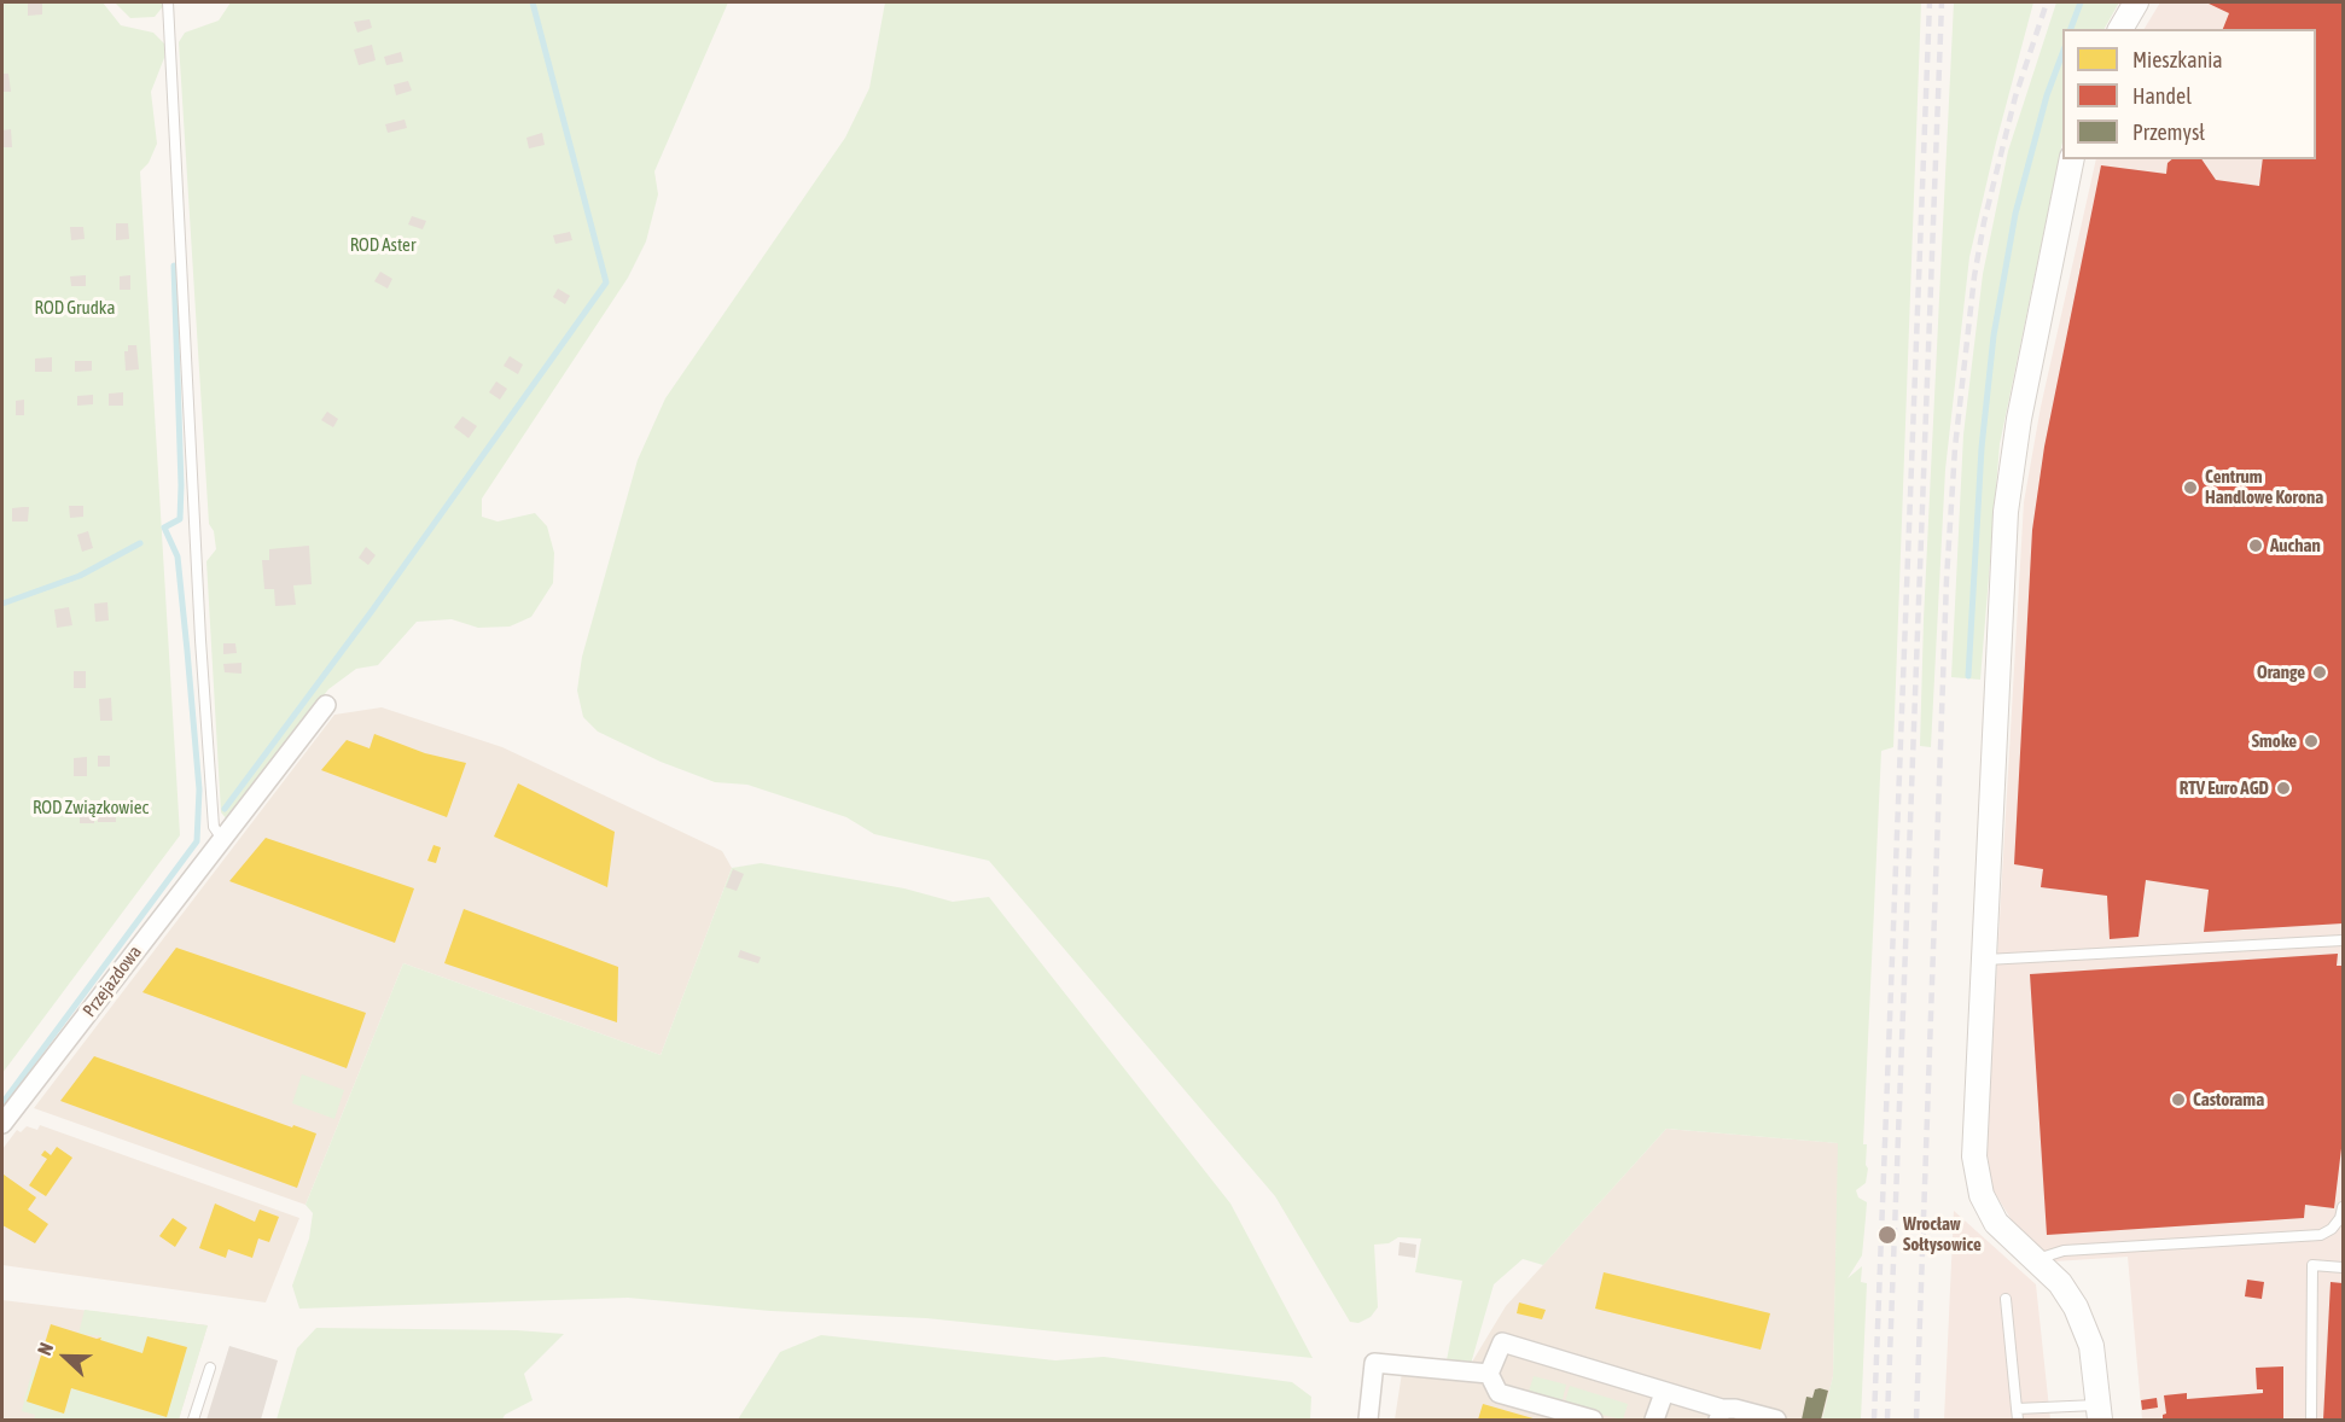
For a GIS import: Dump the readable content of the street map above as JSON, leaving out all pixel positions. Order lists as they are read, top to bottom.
{
  "streets": {
    "street": ["Przejazdowa"]
  },
  "parks": ["ROD Aster", "ROD Grudka", "ROD Związkowiec"],
  "places": [
    "Centrum Handlowe Korona",
    "Auchan",
    "Orange",
    "Smoke",
    "RTV Euro AGD",
    "Castorama",
    "Wrocław Sołtysowice"
  ],
  "legend": ["Mieszkania", "Handel", "Przemysł"],
  "north": "left"
}
